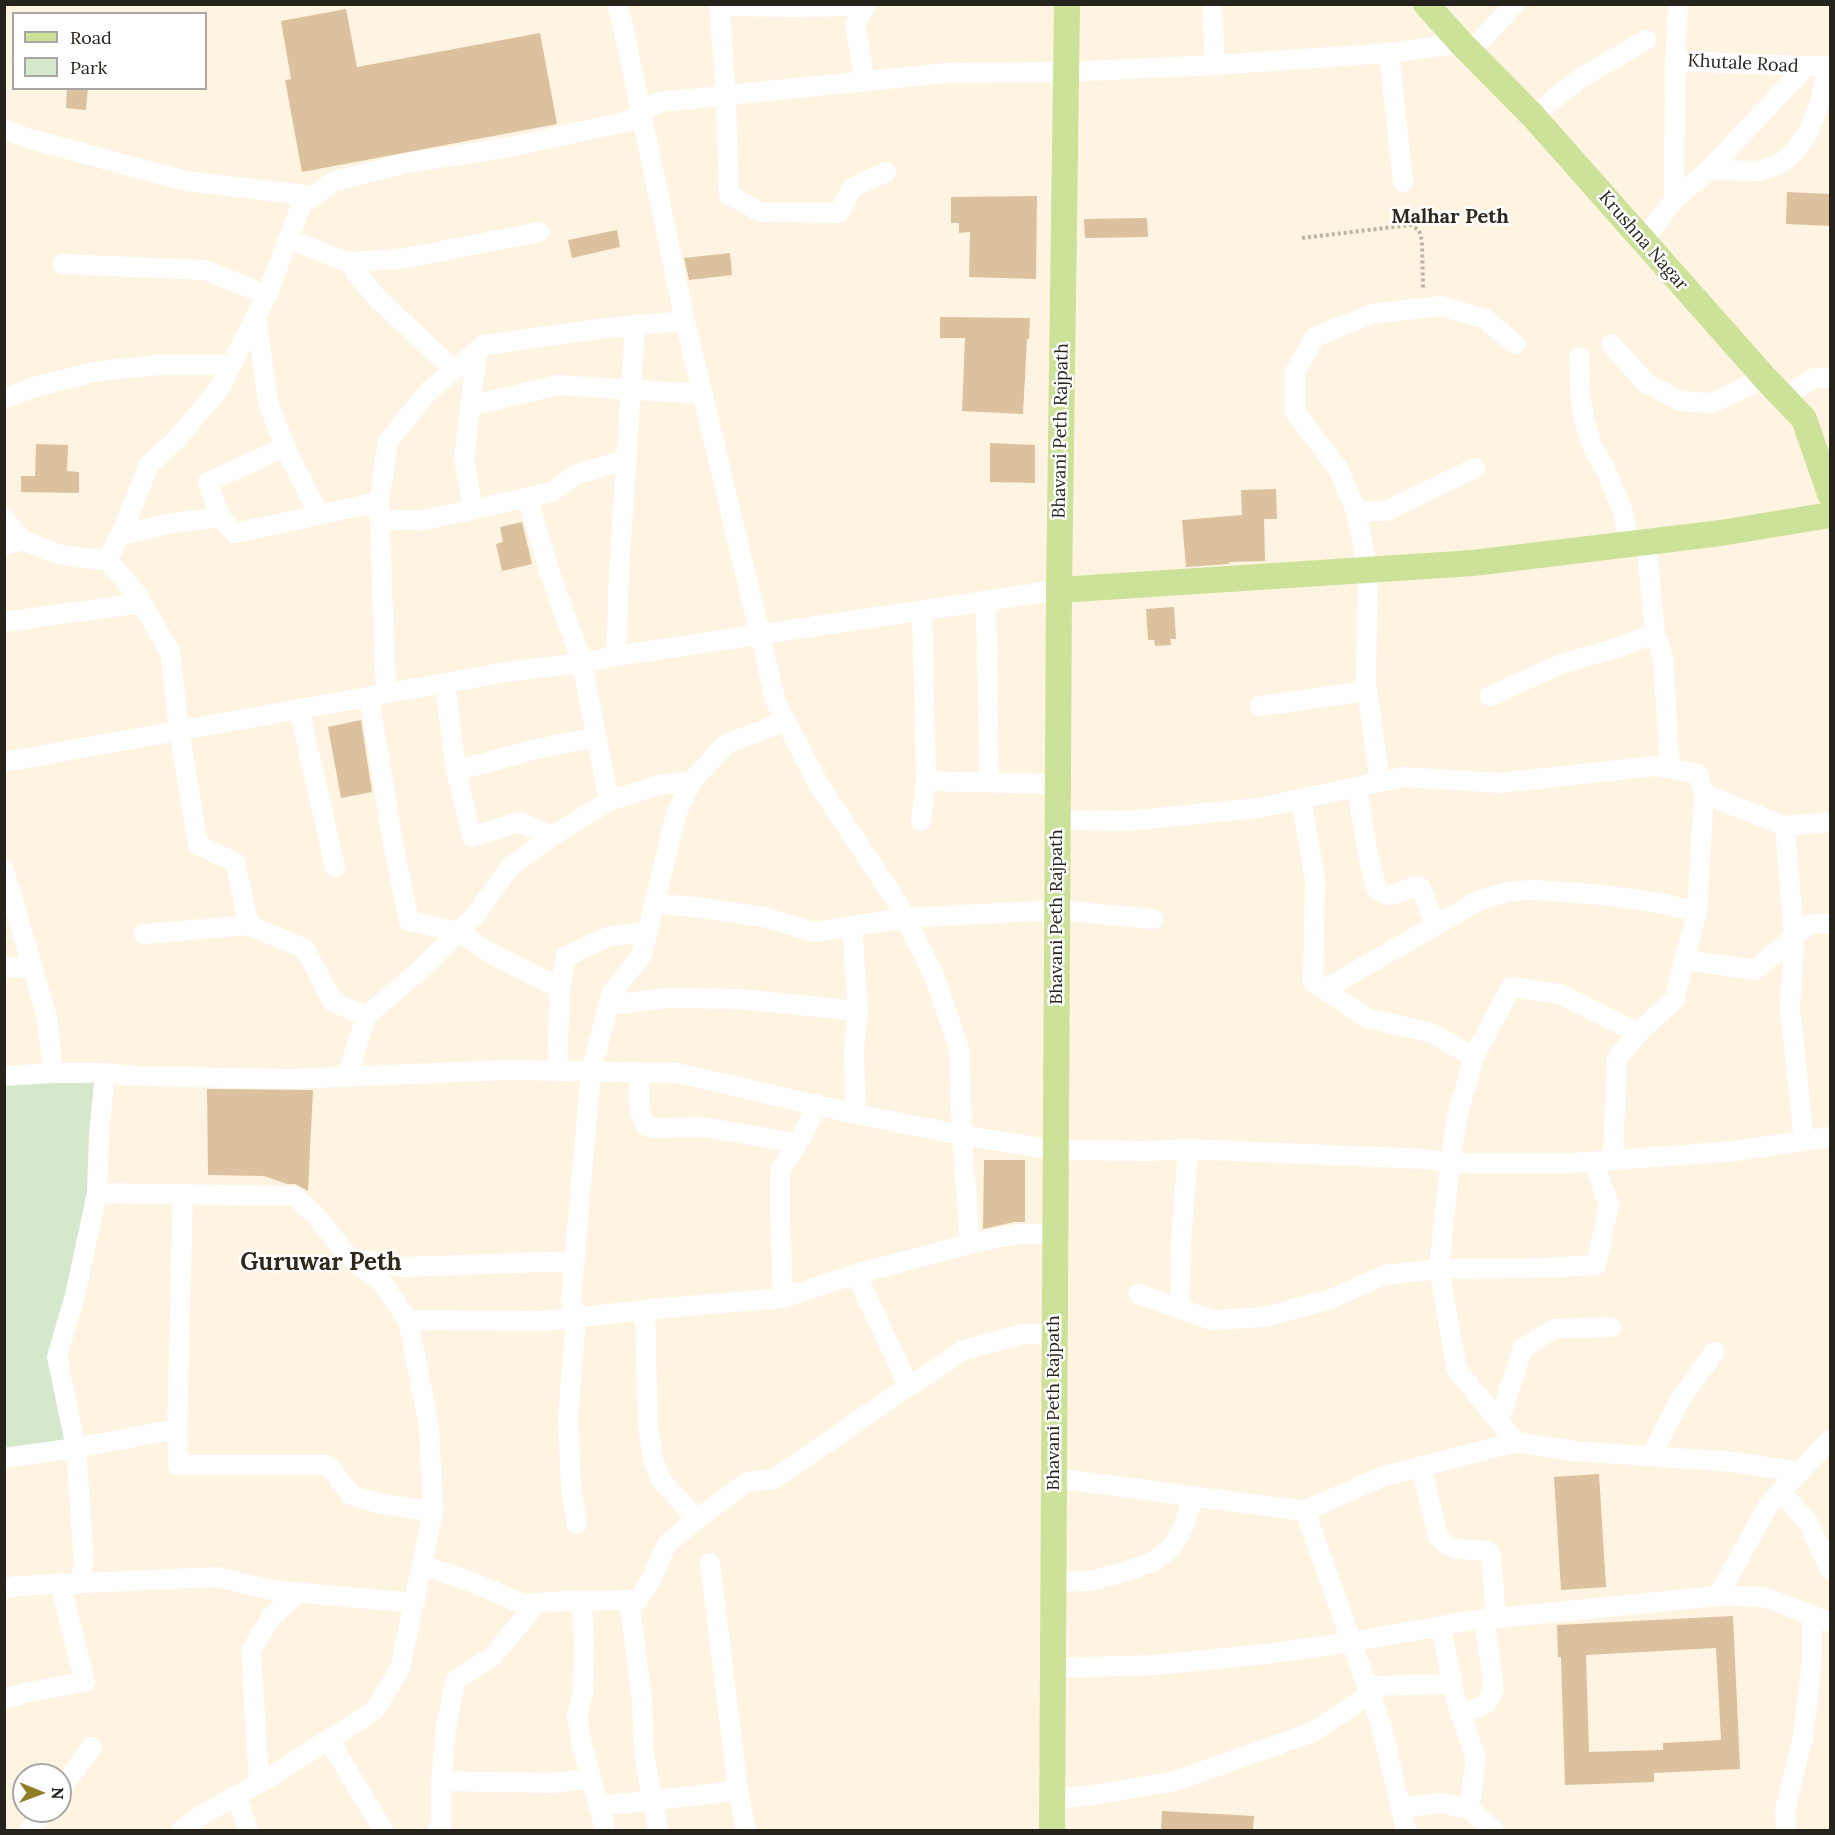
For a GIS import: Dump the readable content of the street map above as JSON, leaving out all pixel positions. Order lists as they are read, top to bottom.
{
  "streets": {
    "main road": ["Krushna Nagar", "Bhavani Peth Rajpath"],
    "street": ["Khutale Road"]
  },
  "districts": ["Malhar Peth", "Guruwar Peth"],
  "legend": ["Road", "Park"],
  "north": "right"
}
